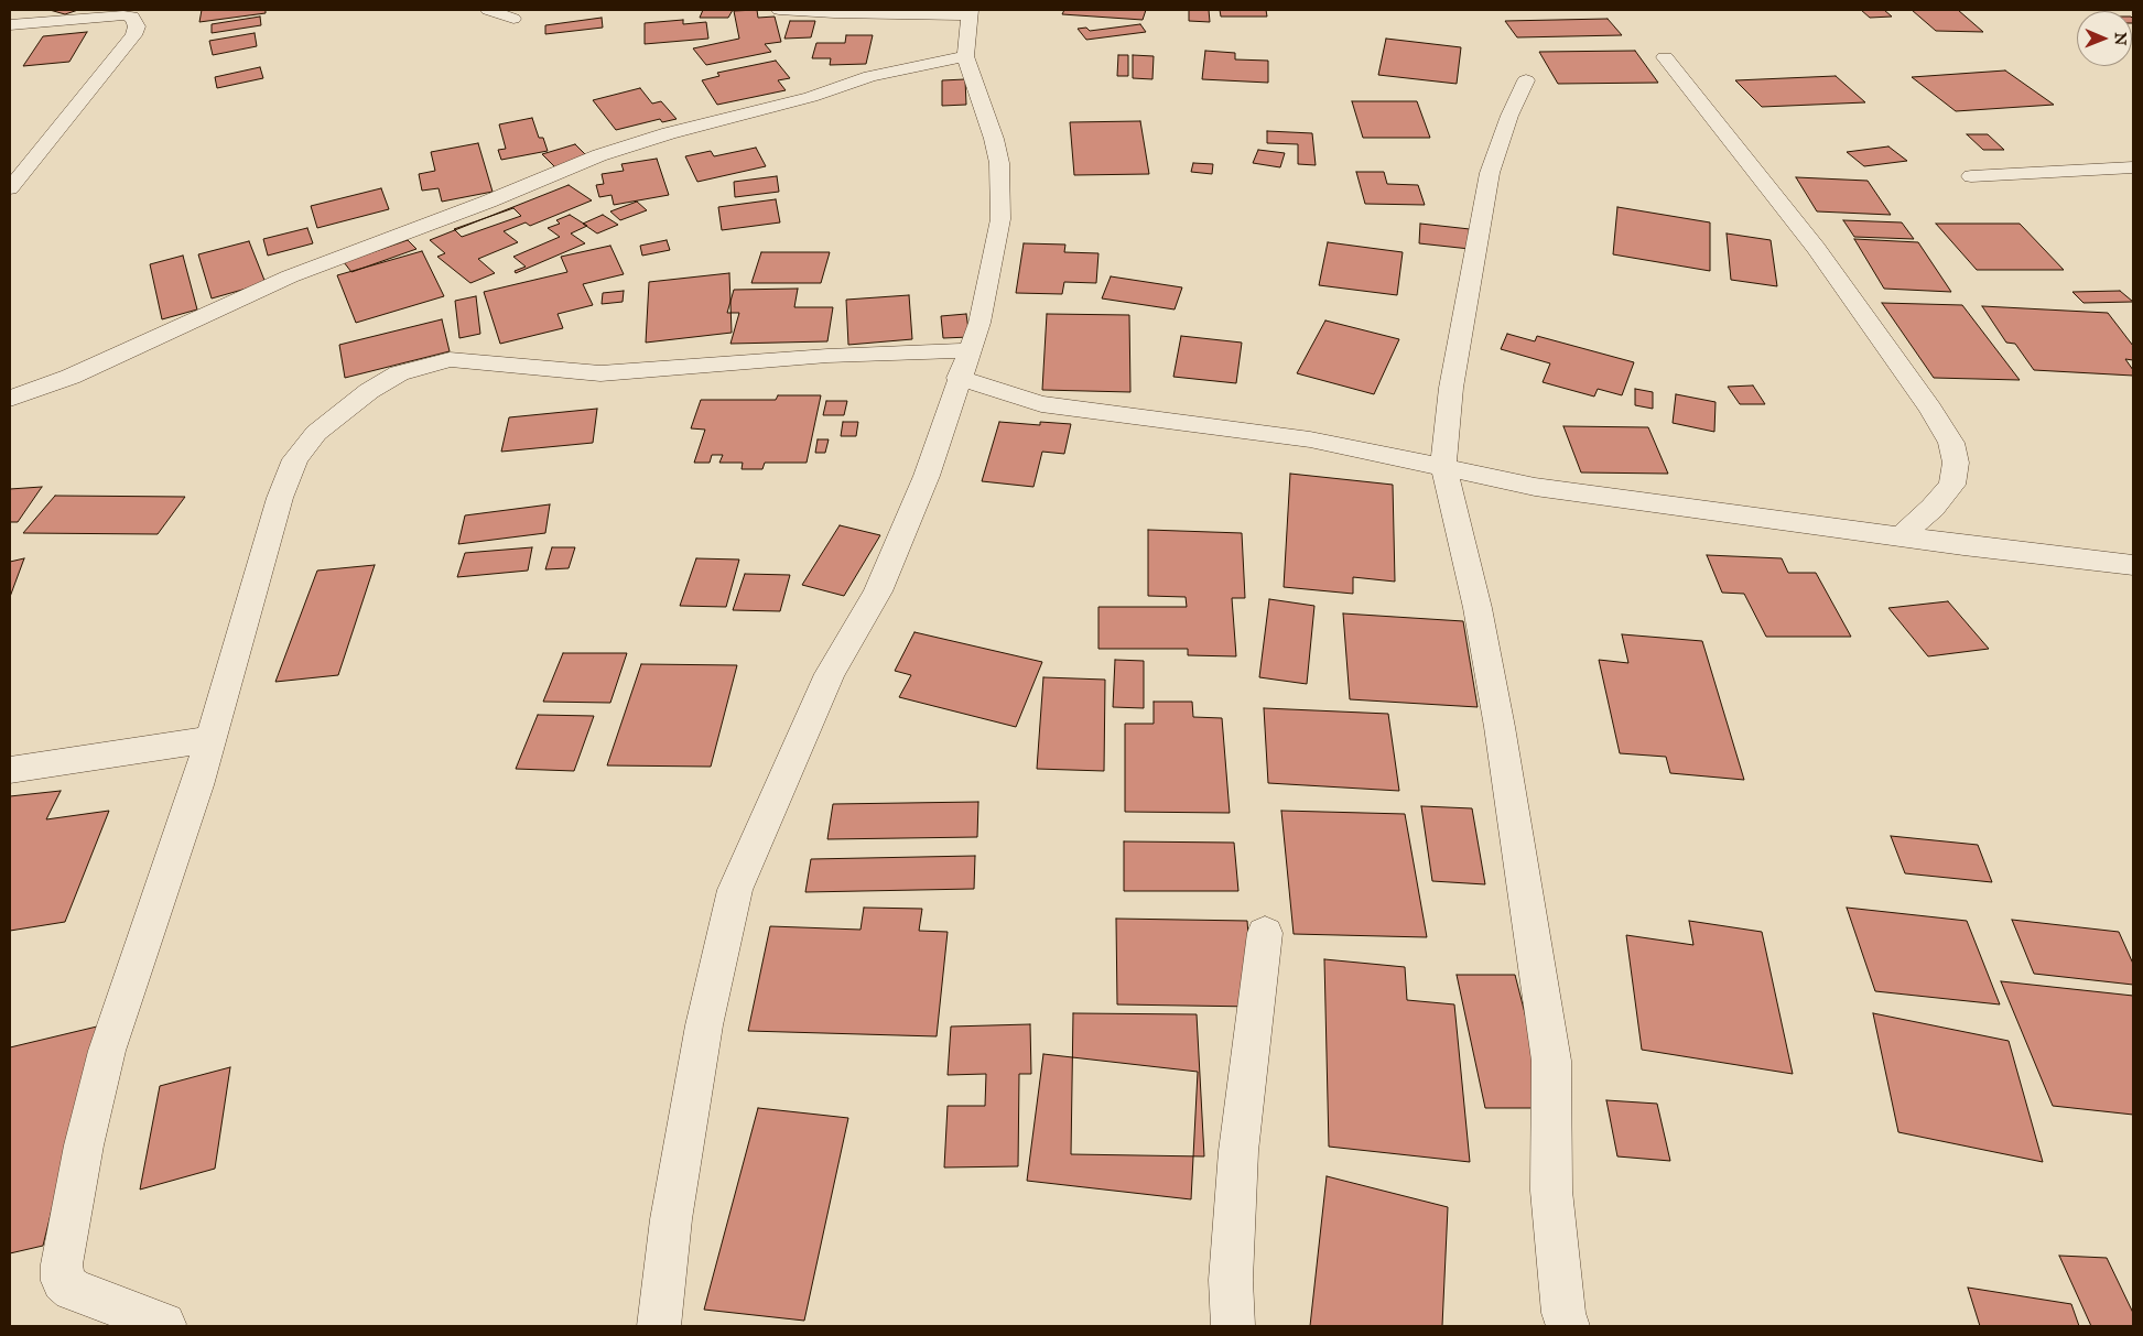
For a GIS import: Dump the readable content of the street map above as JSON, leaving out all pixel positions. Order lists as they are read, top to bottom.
{
  "north": "right"
}
